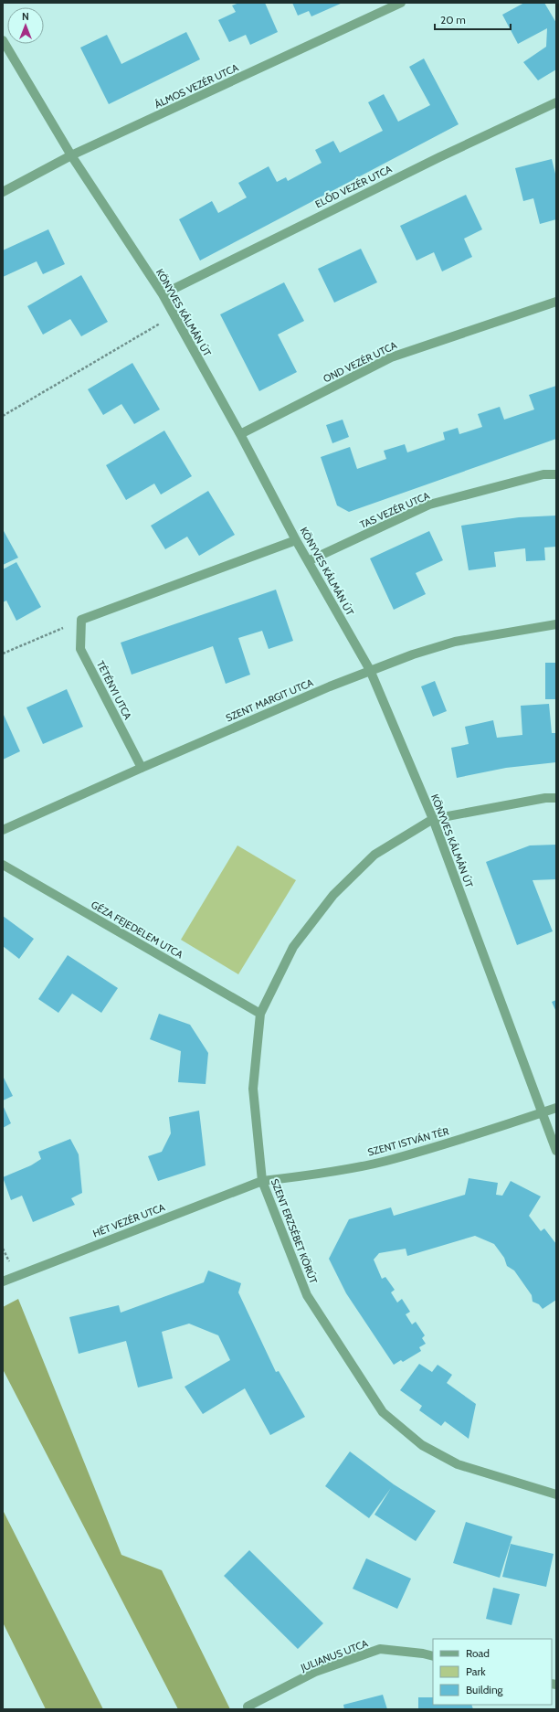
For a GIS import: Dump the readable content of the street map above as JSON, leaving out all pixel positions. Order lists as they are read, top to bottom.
{
  "streets": {
    "street": [
      "ÁLMOS VEZÉR UTCA",
      "ELŐD VEZÉR UTCA",
      "KÖNYVES KÁLMÁN ÚT",
      "OND VEZÉR UTCA",
      "TAS VEZÉR UTCA",
      "TÉTÉNYI UTCA",
      "SZENT MARGIT UTCA",
      "GÉZA FEJEDELEM UTCA",
      "SZENT ISTVÁN TÉR",
      "HÉT VEZÉR UTCA",
      "SZENT ERZSÉBET KÖRÚT",
      "JULIANUS UTCA"
    ]
  },
  "crossings": [
    ["ÁLMOS VEZÉR UTCA", "KÖNYVES KÁLMÁN ÚT"],
    ["ELŐD VEZÉR UTCA", "KÖNYVES KÁLMÁN ÚT"],
    ["KÖNYVES KÁLMÁN ÚT", "OND VEZÉR UTCA"],
    ["KÖNYVES KÁLMÁN ÚT", "TAS VEZÉR UTCA"],
    ["KÖNYVES KÁLMÁN ÚT", "SZENT MARGIT UTCA"],
    ["KÖNYVES KÁLMÁN ÚT", "SZENT ISTVÁN TÉR"],
    ["KÖNYVES KÁLMÁN ÚT", "SZENT ERZSÉBET KÖRÚT"],
    ["TÉTÉNYI UTCA", "SZENT MARGIT UTCA"],
    ["GÉZA FEJEDELEM UTCA", "SZENT ERZSÉBET KÖRÚT"],
    ["SZENT ISTVÁN TÉR", "HÉT VEZÉR UTCA"],
    ["SZENT ISTVÁN TÉR", "SZENT ERZSÉBET KÖRÚT"],
    ["HÉT VEZÉR UTCA", "SZENT ERZSÉBET KÖRÚT"]
  ],
  "legend": ["Road", "Park", "Building"],
  "scale_bar": "20 m",
  "north": "top"
}
